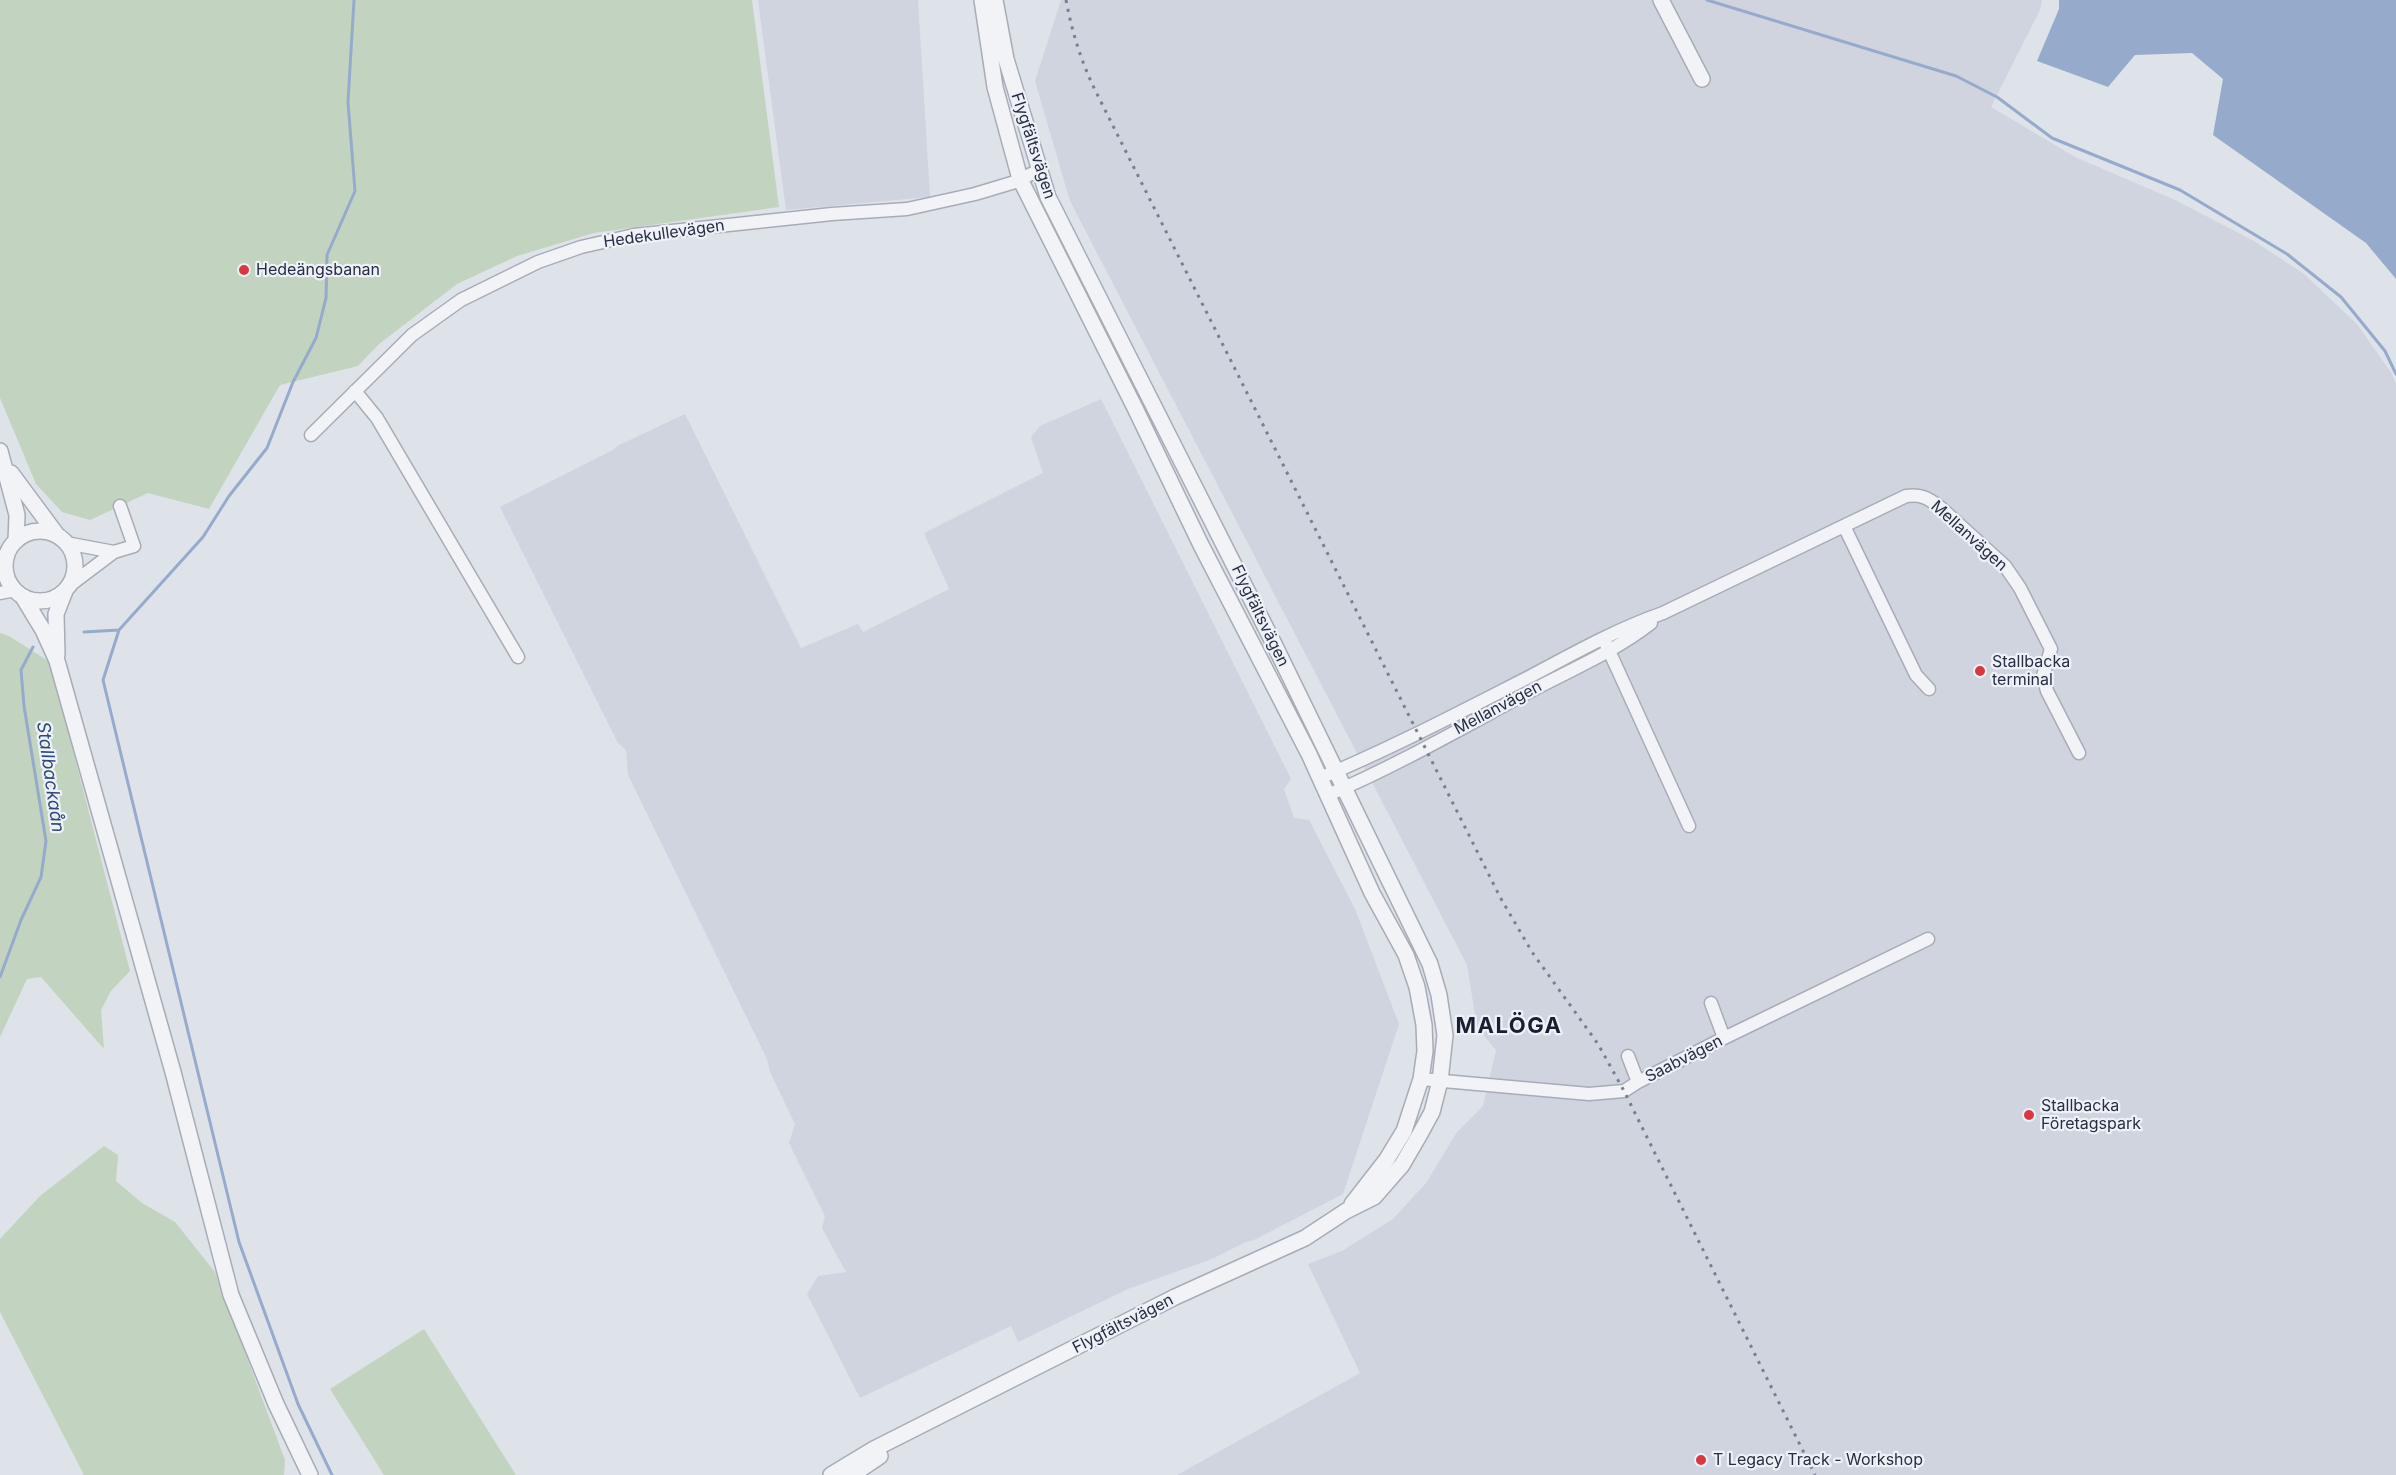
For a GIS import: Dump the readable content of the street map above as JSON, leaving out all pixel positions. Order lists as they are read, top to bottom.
{
  "streets": {
    "street": [
      "Flygfältsvägen",
      "Hedekullevägen",
      "Mellanvägen",
      "Saabvägen"
    ]
  },
  "crossings": [
    ["Flygfältsvägen", "Hedekullevägen"],
    ["Flygfältsvägen", "Mellanvägen"],
    ["Flygfältsvägen", "Saabvägen"]
  ],
  "districts": ["MALÖGA"],
  "water": ["Stallbackaån"],
  "places": [
    "Hedeängsbanan",
    "Stallbacka terminal",
    "Stallbacka Företagspark",
    "T Legacy Track - Workshop"
  ]
}
